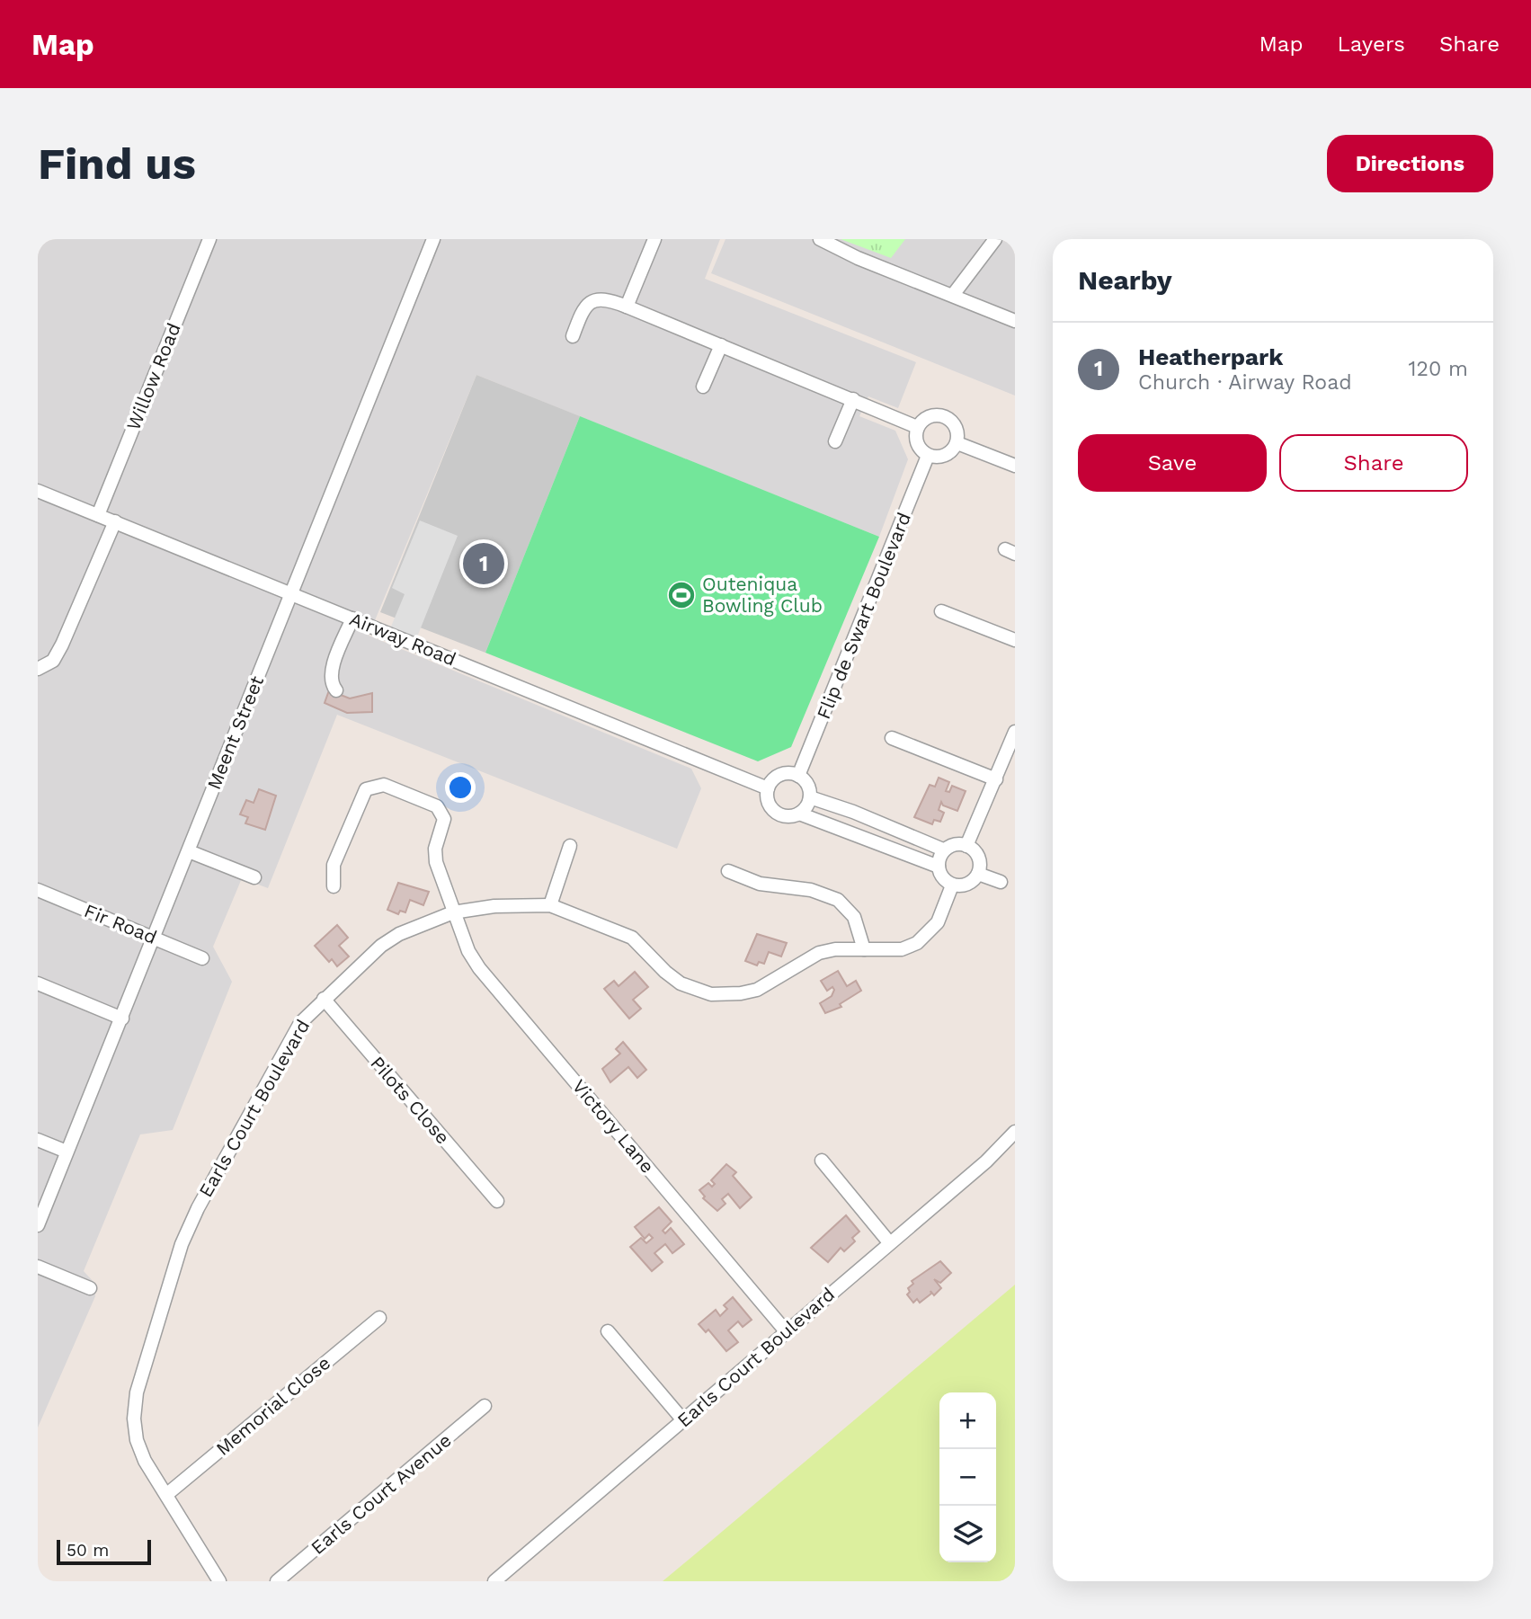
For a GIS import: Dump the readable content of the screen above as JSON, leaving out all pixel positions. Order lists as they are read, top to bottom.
{
  "streets": {
    "street": [
      "Willow Road",
      "Flip de Swart Boulevard",
      "Airway Road",
      "Meent Street",
      "Fir Road",
      "Pilots Close",
      "Earls Court Boulevard",
      "Victory Lane",
      "Memorial Close",
      "Earls Court Avenue"
    ]
  },
  "crossings": [
    ["Willow Road", "Airway Road"],
    ["Flip de Swart Boulevard", "Airway Road"],
    ["Airway Road", "Meent Street"],
    ["Meent Street", "Fir Road"],
    ["Pilots Close", "Earls Court Boulevard"],
    ["Earls Court Boulevard", "Victory Lane"],
    ["Earls Court Boulevard", "Memorial Close"]
  ],
  "places": {
    "sports": ["Outeniqua Bowling Club"]
  },
  "scale_bar": "50 m",
  "page": {
    "header": "Map",
    "nav": ["Map", "Layers", "Share"],
    "buttons": [
      "Directions",
      ["Save", "Share"]
    ],
    "title": "Find us",
    "heading": "Nearby",
    "list": [
      {
        "mark": "1",
        "name": "Heatherpark",
        "note": "Church · Airway Road",
        "value": "120 m"
      }
    ],
    "pins": "1",
    "map_buttons": ["+", "−"],
    "scale": "50 m"
  }
}
